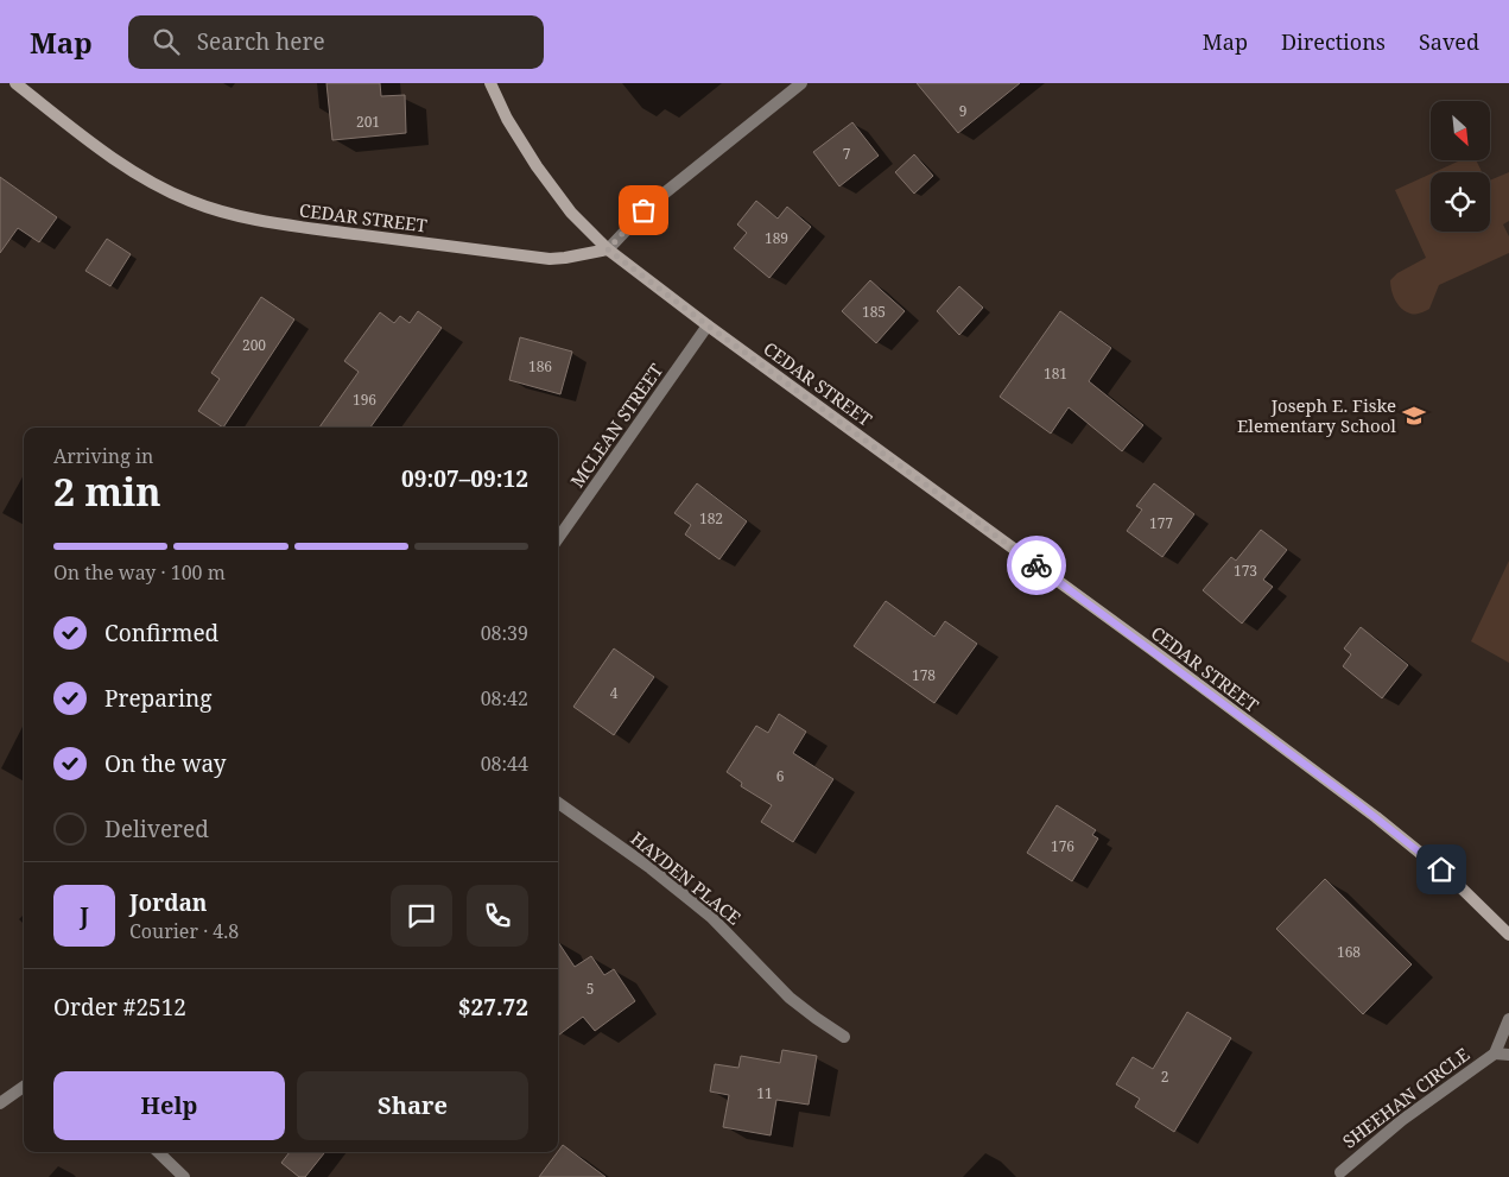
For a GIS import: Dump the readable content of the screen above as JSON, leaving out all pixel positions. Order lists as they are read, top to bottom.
{
  "streets": {
    "main road": ["CEDAR STREET"],
    "street": ["MCLEAN STREET", "HAYDEN PLACE", "SHEEHAN CIRCLE"]
  },
  "crossings": [
    ["CEDAR STREET", "MCLEAN STREET"]
  ],
  "places": {
    "school or university": ["Joseph E. Fiske Elementary School"]
  },
  "house_numbers": [
    "9",
    "201",
    "7",
    "189",
    "185",
    "200",
    "186",
    "181",
    "196",
    "182",
    "177",
    "173",
    "178",
    "4",
    "6",
    "176",
    "168",
    "5",
    "2",
    "11"
  ],
  "north": "bottom right",
  "page": {
    "header": "Map",
    "search": "Search here",
    "nav": ["Map", "Directions", "Saved"],
    "heading": ["2 min", "Arriving in", "09:07–09:12"],
    "panel": [
      "Jordan",
      "Courier · 4.8",
      "Order #2512",
      "$27.72"
    ],
    "bar": "On the way · 100 m",
    "list": [
      ["Confirmed", "08:39"],
      ["Preparing", "08:42"],
      ["On the way", "08:44"],
      "Delivered"
    ],
    "round": "J",
    "buttons": ["Help", "Share"]
  }
}
